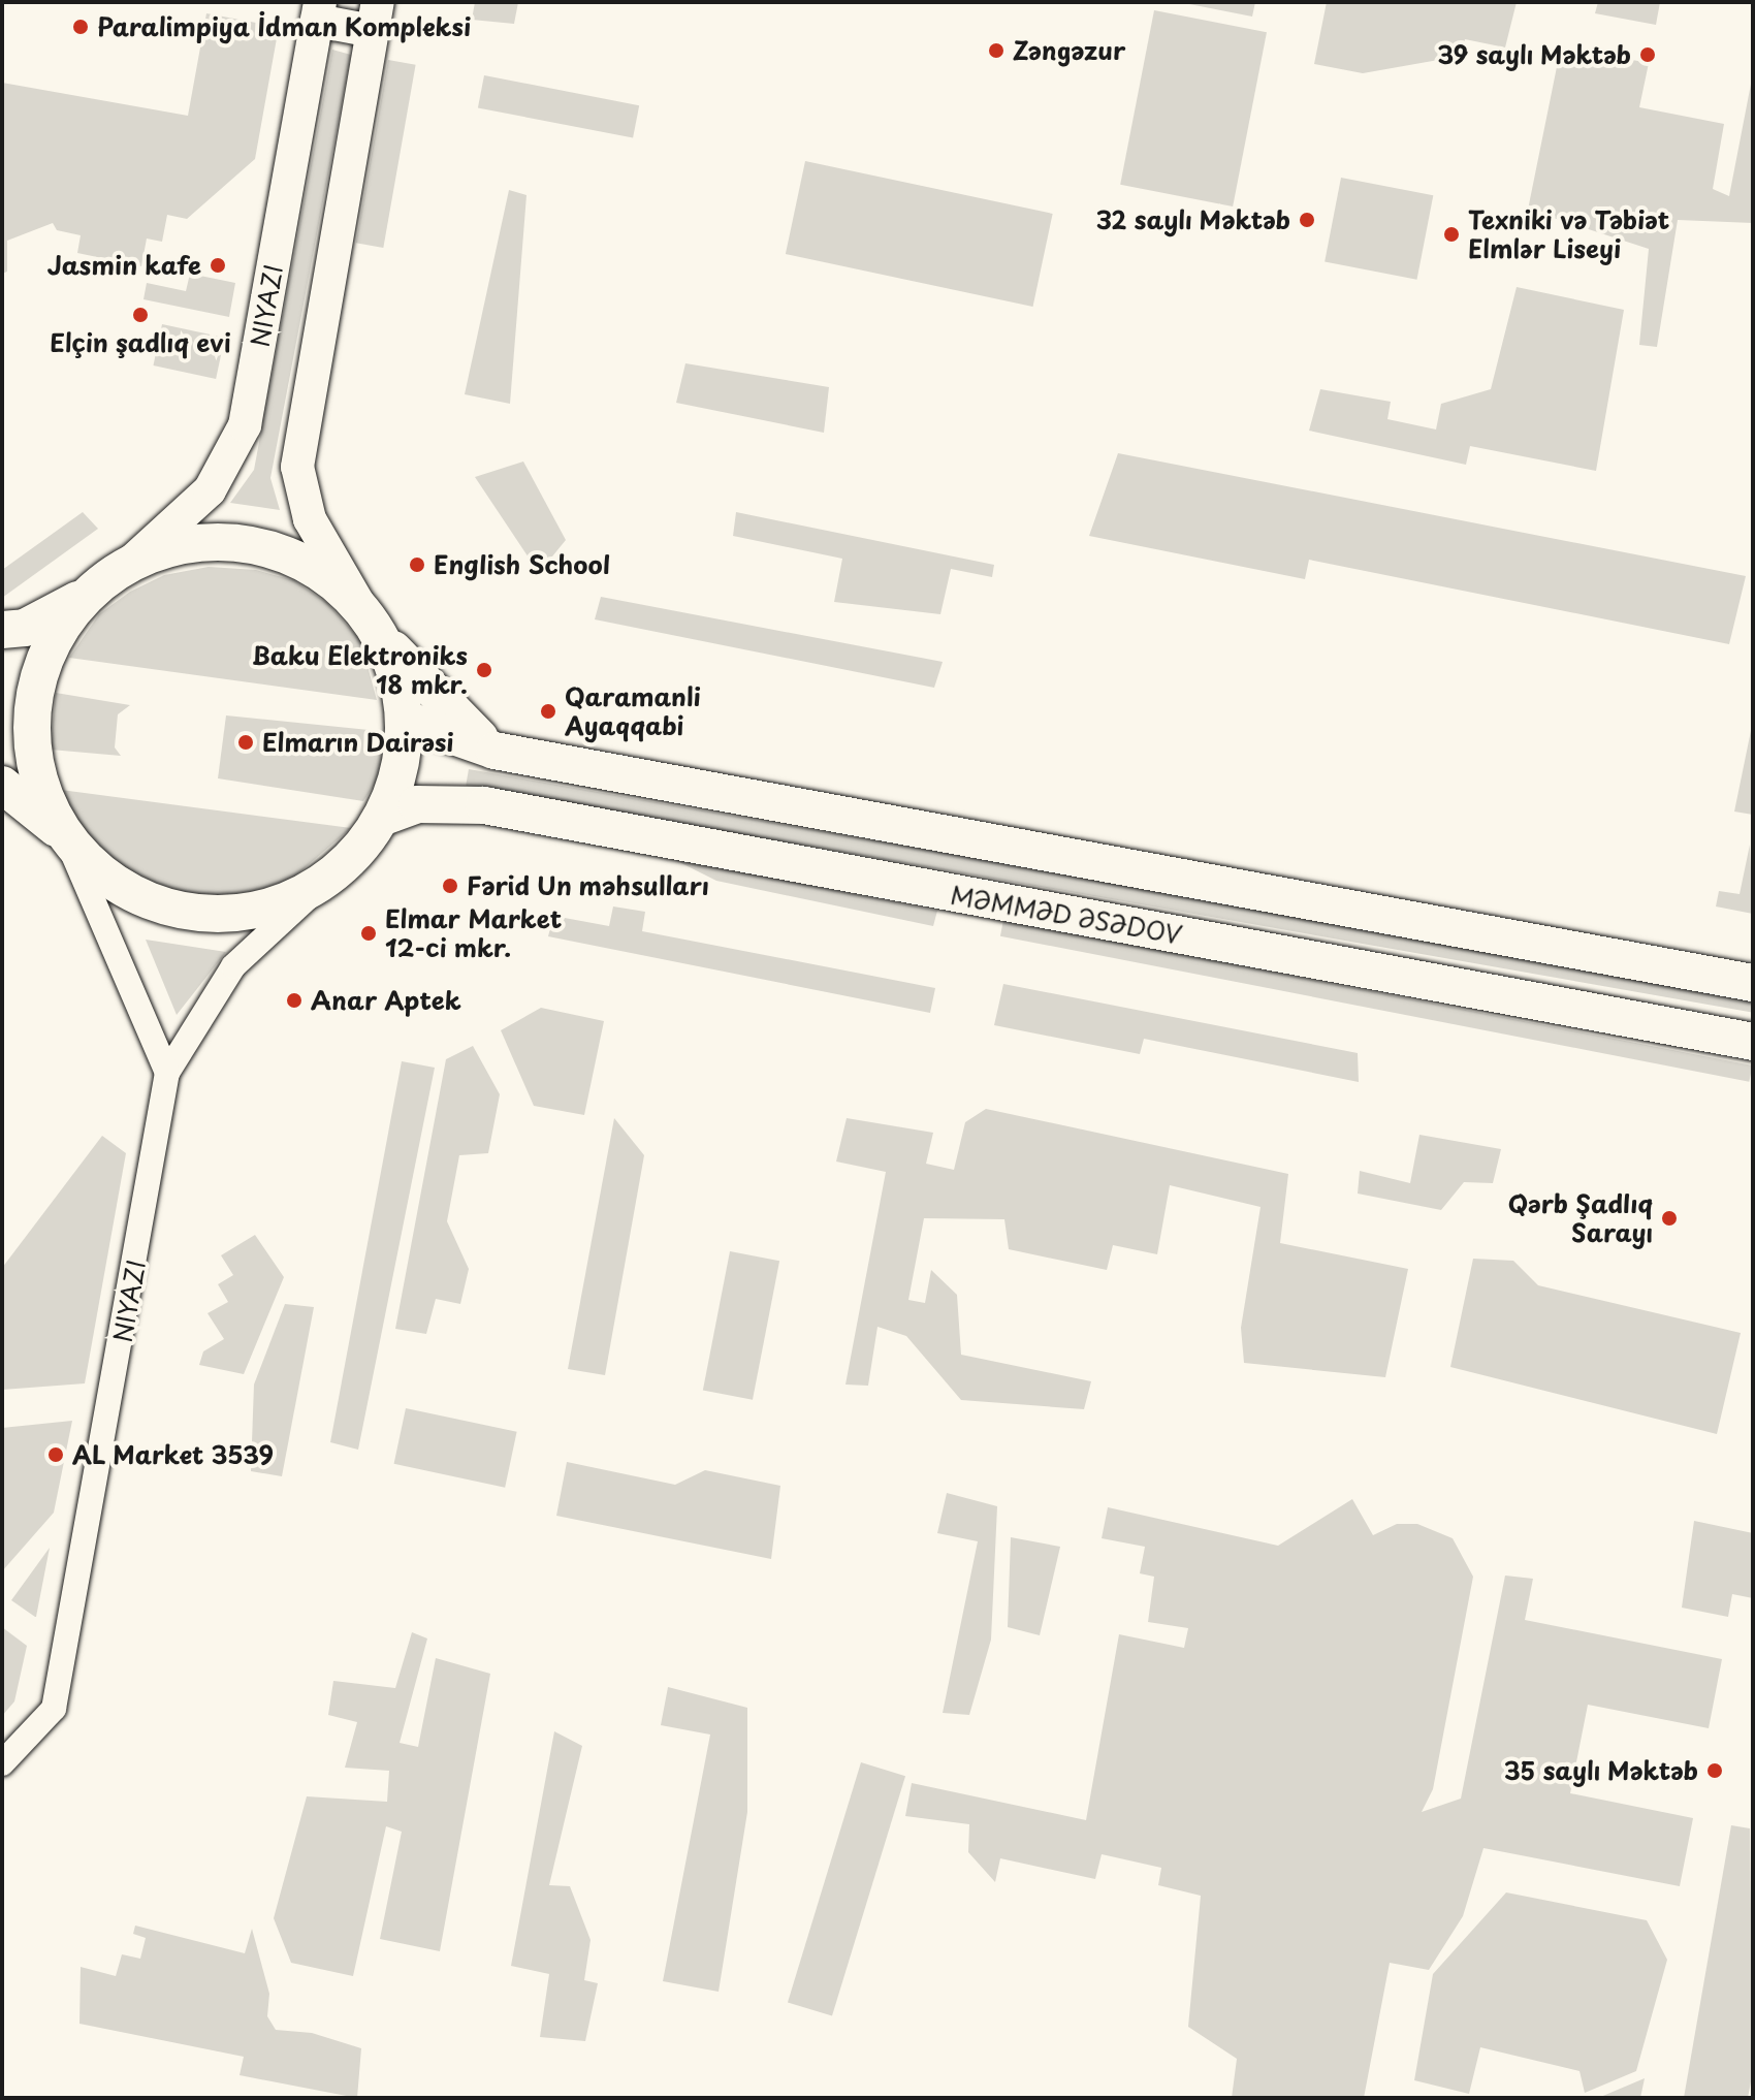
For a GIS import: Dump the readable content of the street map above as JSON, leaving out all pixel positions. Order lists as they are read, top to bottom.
{
  "streets": {
    "main road": ["NIYAZI", "MƏMMƏD ƏSƏDOV"]
  },
  "places": [
    "Paralimpiya İdman Kompleksi",
    "Zəngəzur",
    "39 saylı Məktəb",
    "32 saylı Məktəb",
    "Texniki və Təbiət Elmlər Liseyi",
    "Jasmin kafe",
    "Elçin şadlıq evi",
    "English School",
    "Baku Elektroniks 18 mkr.",
    "Qaramanli Ayaqqabi",
    "Elmarın Dairəsi",
    "Fərid Un məhsulları",
    "Elmar Market 12-ci mkr.",
    "Anar Aptek",
    "Qәrb Şadlıq Sarayı",
    "AL Market 3539",
    "35 saylı Məktəb"
  ]
}
